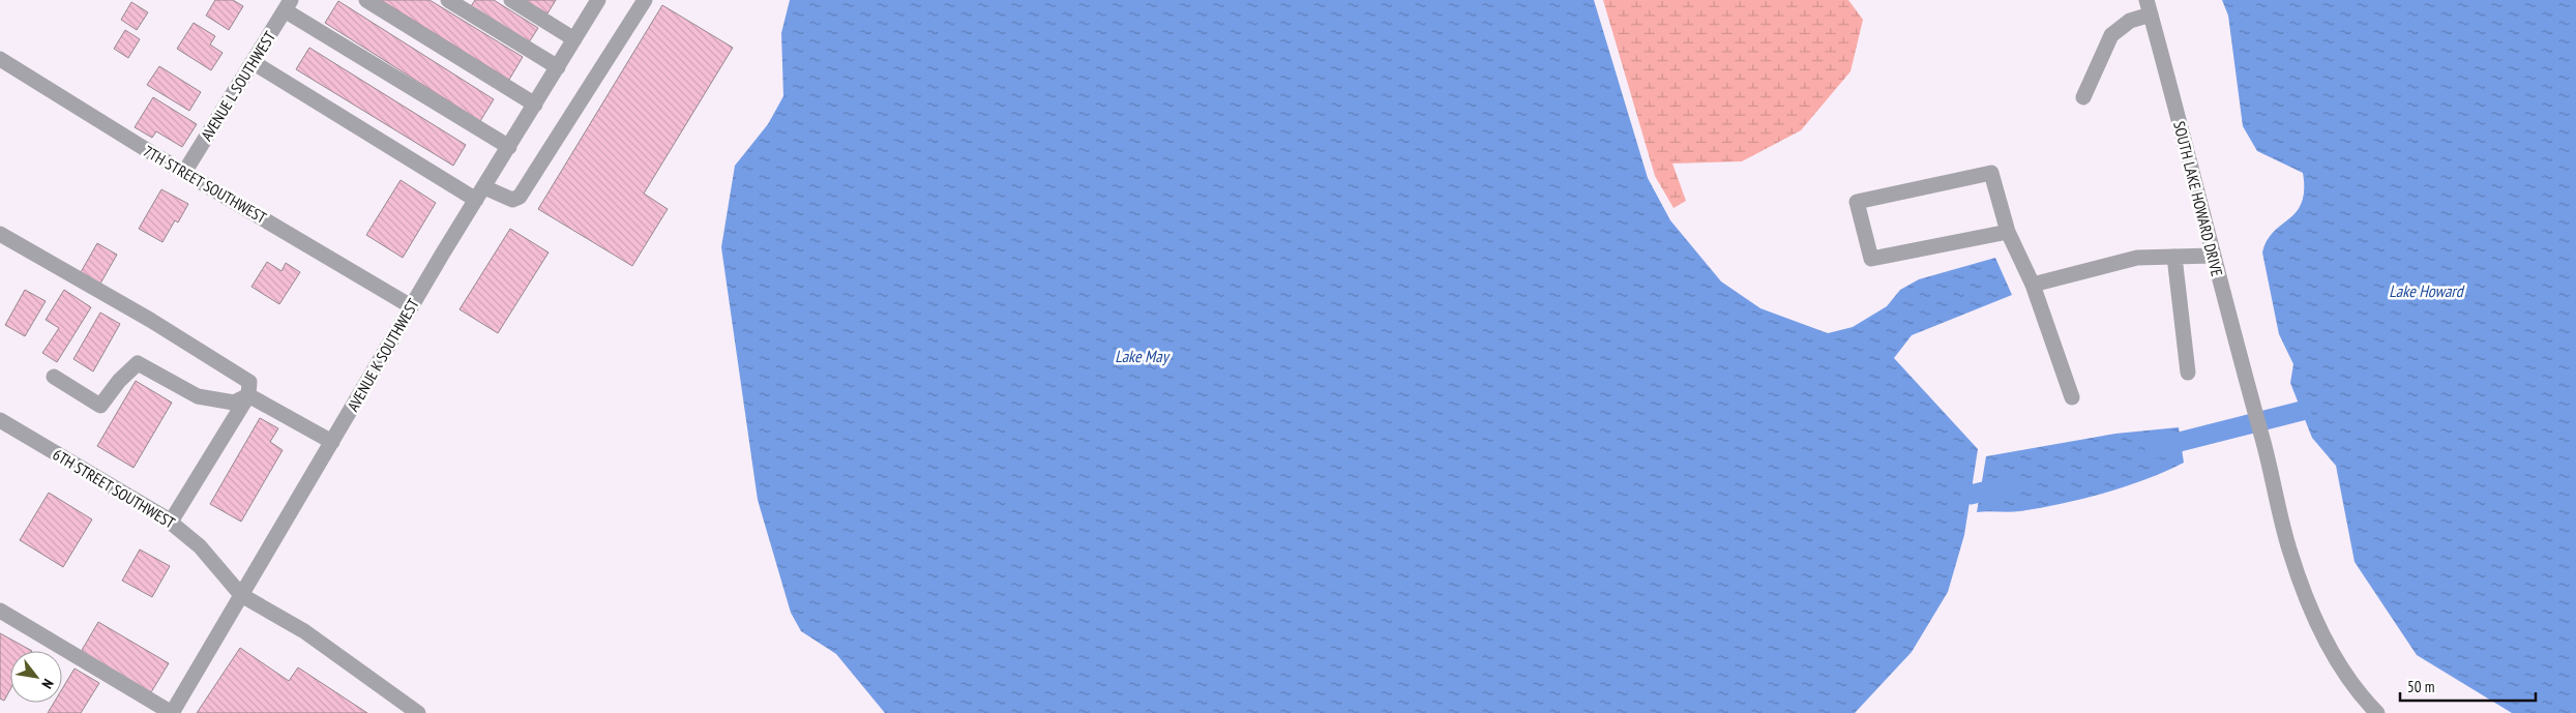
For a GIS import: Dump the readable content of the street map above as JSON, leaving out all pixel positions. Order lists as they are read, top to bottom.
{
  "streets": {
    "street": [
      "AVENUE L SOUTHWEST",
      "7TH STREET SOUTHWEST",
      "SOUTH LAKE HOWARD DRIVE",
      "AVENUE K SOUTHWEST",
      "6TH STREET SOUTHWEST"
    ]
  },
  "crossings": [
    ["AVENUE L SOUTHWEST", "7TH STREET SOUTHWEST"],
    ["7TH STREET SOUTHWEST", "AVENUE K SOUTHWEST"],
    ["AVENUE K SOUTHWEST", "6TH STREET SOUTHWEST"]
  ],
  "water": ["Lake Howard", "Lake May"],
  "scale_bar": "50 m",
  "north": "bottom right"
}
